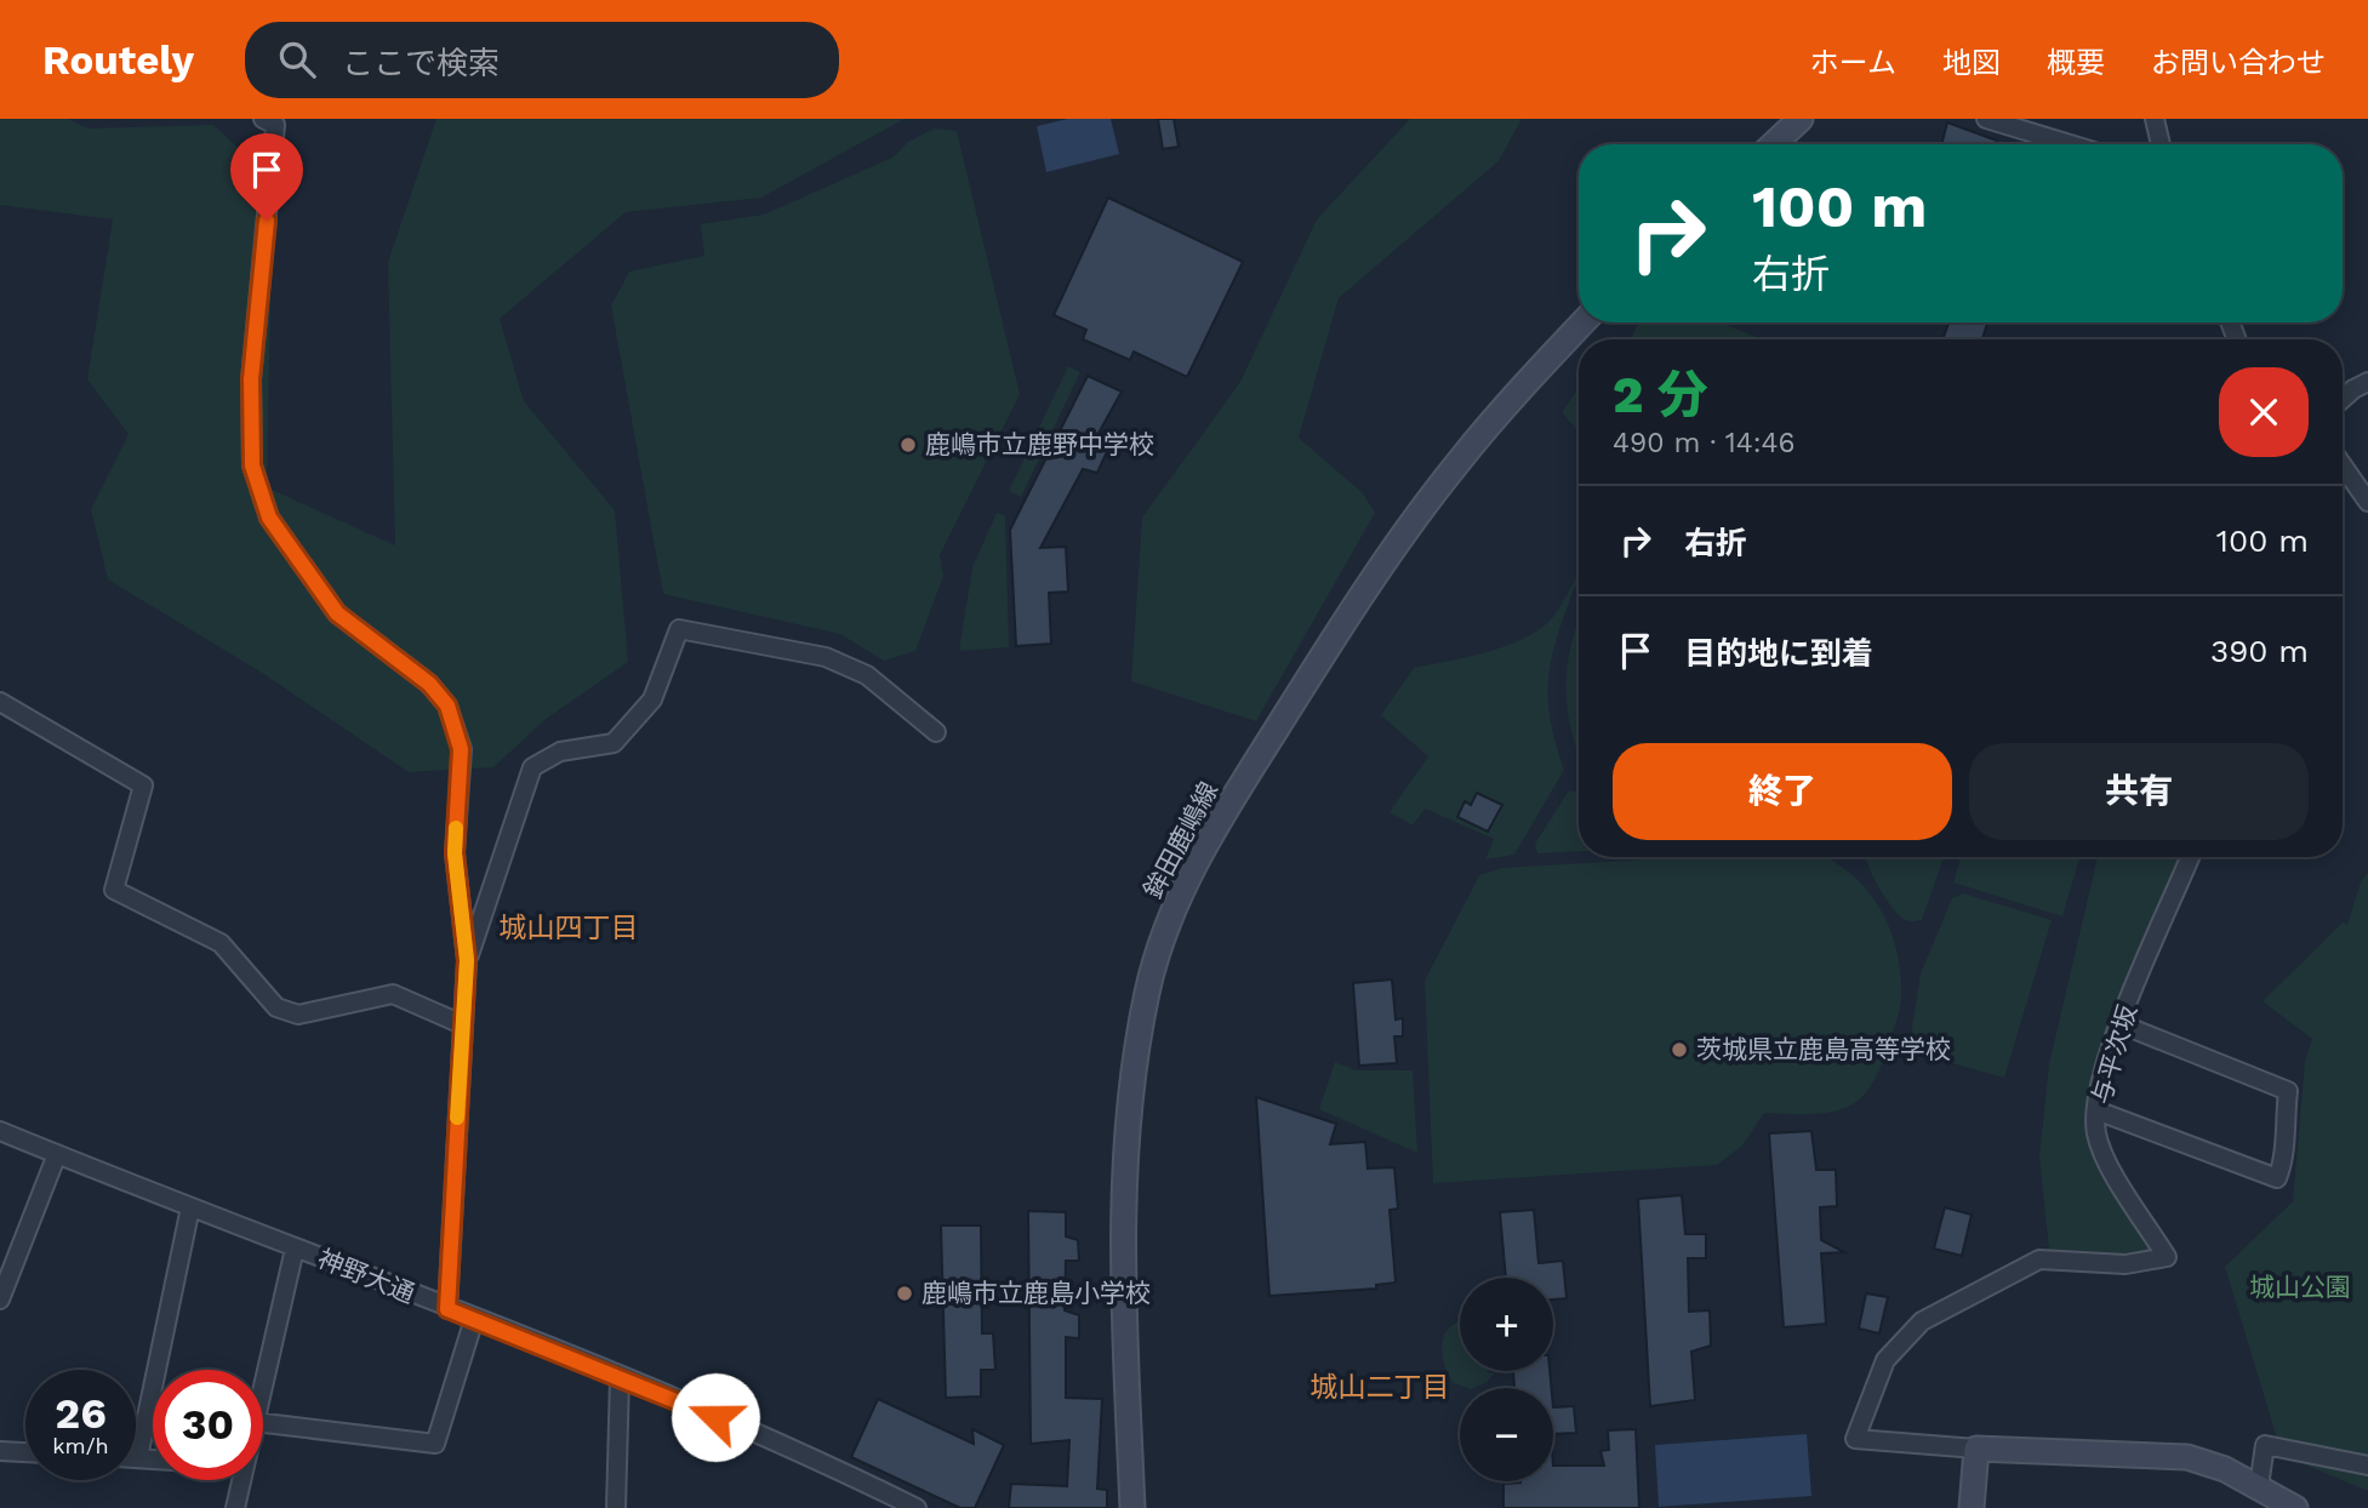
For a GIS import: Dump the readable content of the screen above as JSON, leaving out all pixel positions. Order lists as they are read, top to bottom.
{
  "streets": {
    "main road": ["鉾田鹿嶋線"],
    "street": ["与平次坂", "神野大通"]
  },
  "districts": ["城山四丁目", "城山二丁目"],
  "parks": ["城山公園"],
  "places": ["鹿嶋市立鹿野中学校", "茨城県立鹿島高等学校", "鹿嶋市立鹿島小学校"],
  "page": {
    "header": "Routely",
    "search": "ここで検索",
    "nav": [
      "ホーム",
      "地図",
      "概要",
      "お問い合わせ"
    ],
    "turn": ["100 m", "右折"],
    "heading": ["2 分", "490 m · 14:46"],
    "list": [
      {
        "name": "右折",
        "value": "100 m"
      },
      {
        "name": "目的地に到着",
        "value": "390 m"
      }
    ],
    "buttons": ["終了", "共有"],
    "map_buttons": ["+", "−"],
    "speed": "26 km/h",
    "limit": "30"
  }
}
